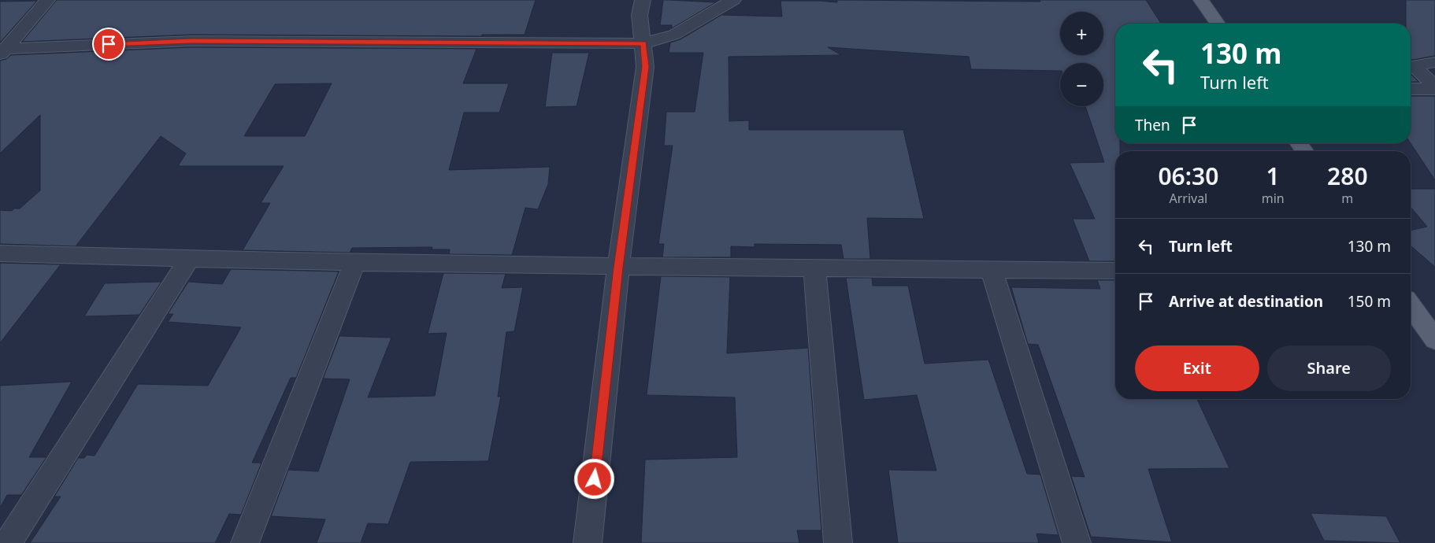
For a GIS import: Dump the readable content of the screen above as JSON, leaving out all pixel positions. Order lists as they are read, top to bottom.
{
  "page": {
    "map_buttons": ["+", "−"],
    "turn": ["130 m", "Turn left"],
    "then": "Then",
    "eta": [
      "06:30",
      "Arrival",
      "1",
      "min",
      "280",
      "m"
    ],
    "list": [
      {
        "name": "Turn left",
        "value": "130 m"
      },
      {
        "name": "Arrive at destination",
        "value": "150 m"
      }
    ],
    "buttons": ["Exit", "Share"]
  }
}
